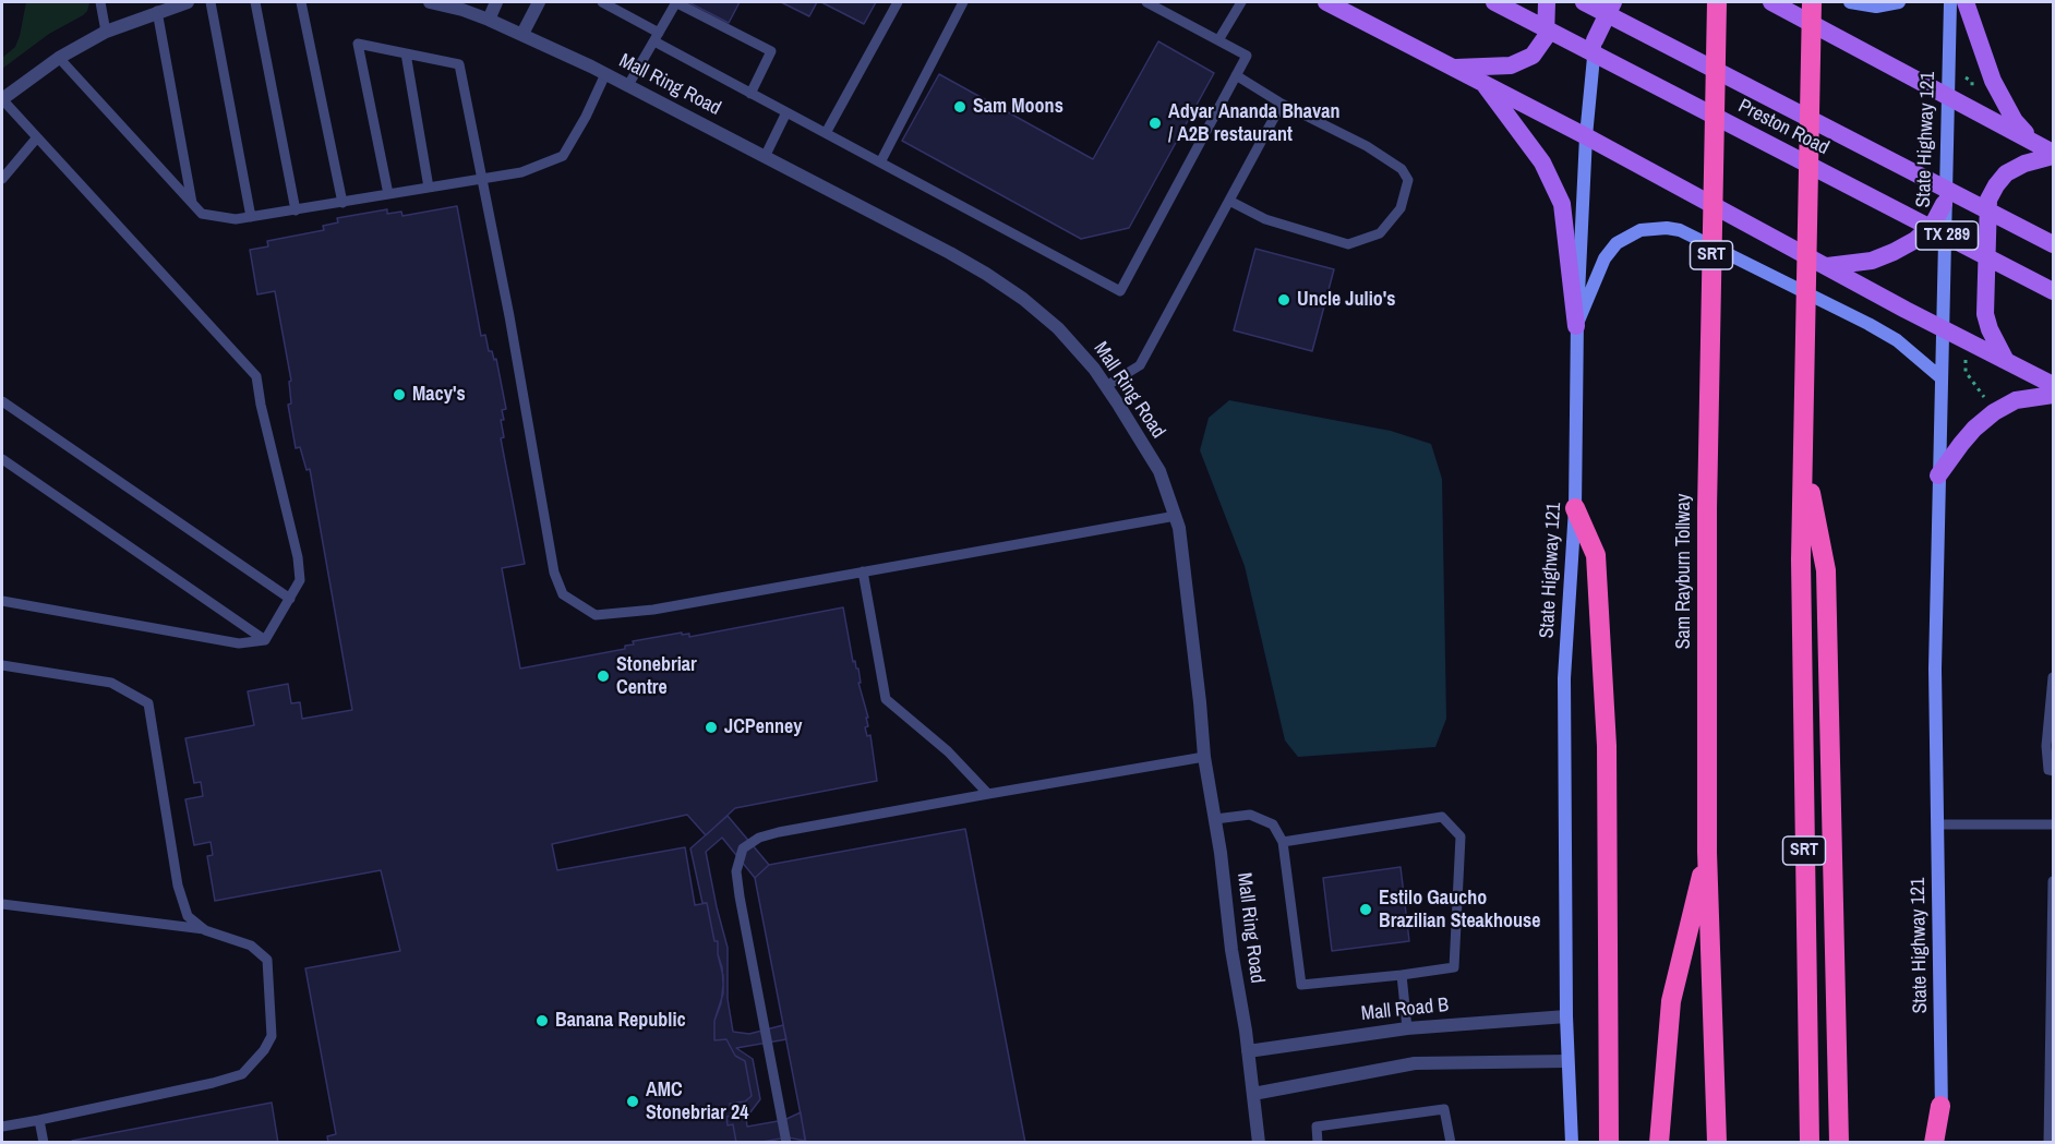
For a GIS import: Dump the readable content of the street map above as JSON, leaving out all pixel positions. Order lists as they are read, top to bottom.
{
  "streets": {
    "highway": ["SRT", "Sam Rayburn Tollway"],
    "main road": ["Preston Road", "State Highway 121", "TX 289"],
    "street": ["Mall Ring Road", "Mall Road B"]
  },
  "crossings": [
    ["Mall Ring Road", "Mall Road B"],
    ["State Highway 121", "Mall Road B"]
  ],
  "places": [
    "Sam Moons",
    "Adyar Ananda Bhavan / A2B restaurant",
    "Uncle Julio's",
    "Macy's",
    "Stonebriar Centre",
    "JCPenney",
    "Estilo Gaucho Brazilian Steakhouse",
    "Banana Republic",
    "AMC Stonebriar 24"
  ]
}
